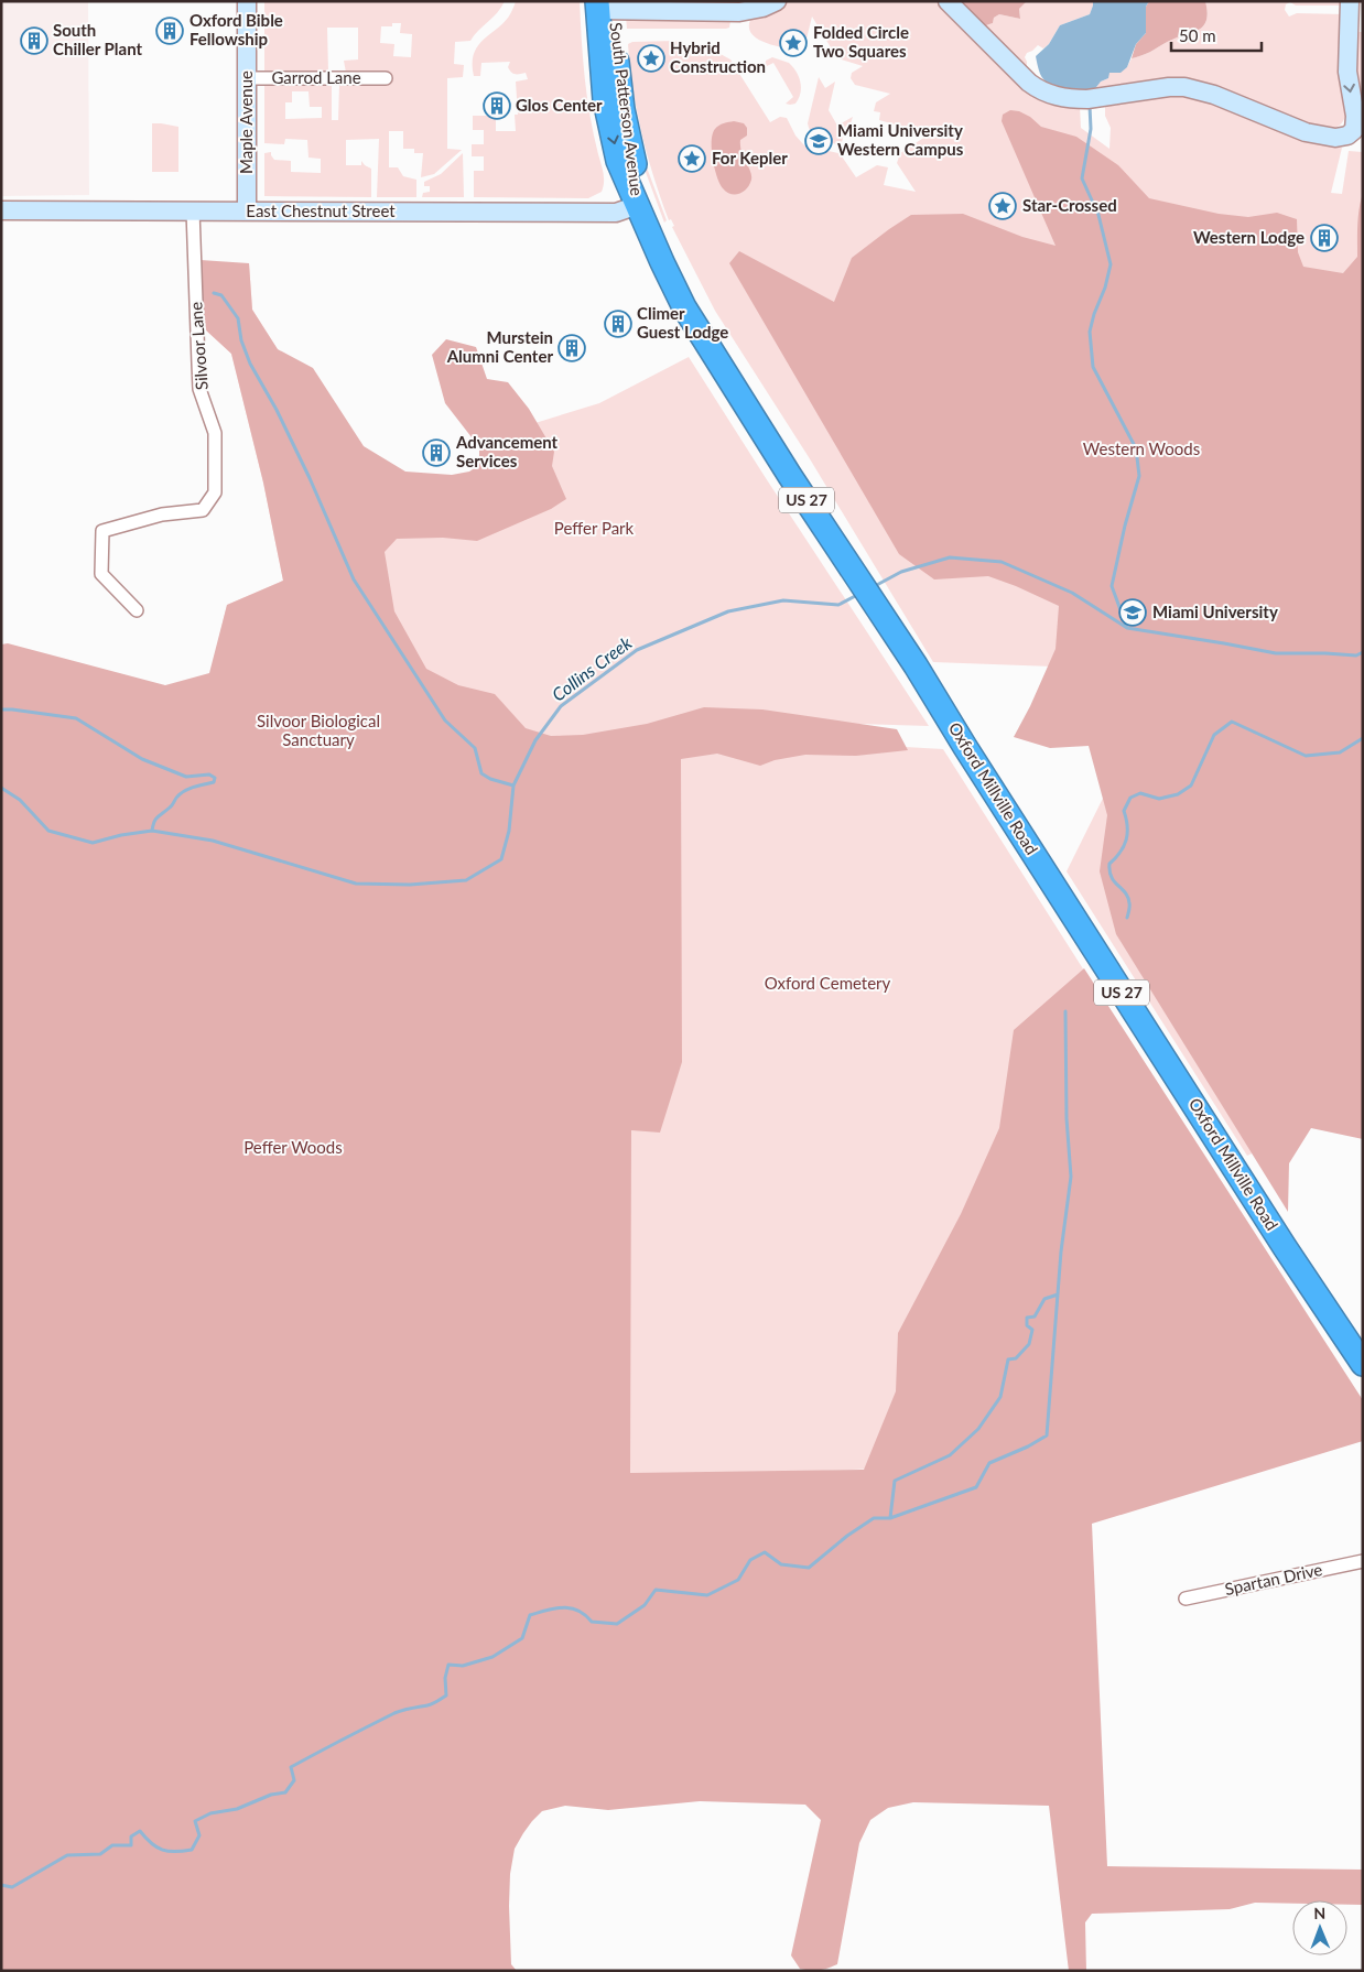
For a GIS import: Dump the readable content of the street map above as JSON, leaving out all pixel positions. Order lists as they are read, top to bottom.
{
  "streets": {
    "highway": ["South Patterson Avenue", "US 27", "Oxford Millville Road"],
    "street": [
      "Garrod Lane",
      "Maple Avenue",
      "East Chestnut Street",
      "Silvoor Lane",
      "Spartan Drive"
    ]
  },
  "crossings": [
    ["Garrod Lane", "Maple Avenue"],
    ["South Patterson Avenue", "East Chestnut Street"],
    ["South Patterson Avenue", "Oxford Millville Road"],
    ["Maple Avenue", "East Chestnut Street"],
    ["East Chestnut Street", "Silvoor Lane"],
    ["East Chestnut Street", "Oxford Millville Road"]
  ],
  "water": ["Collins Creek"],
  "parks": [
    "Western Woods",
    "Peffer Park",
    "Silvoor Biological Sanctuary",
    "Oxford Cemetery",
    "Peffer Woods"
  ],
  "places": {
    "building": [
      "Oxford Bible Fellowship",
      "South Chiller Plant",
      "Glos Center",
      "Western Lodge",
      "Climer Guest Lodge",
      "Murstein Alumni Center",
      "Advancement Services"
    ],
    "place": [
      "Folded Circle Two Squares",
      "Hybrid Construction",
      "For Kepler",
      "Star-Crossed"
    ],
    "school or university": ["Miami University Western Campus", "Miami University"]
  },
  "scale_bar": "50 m",
  "north": "top"
}
